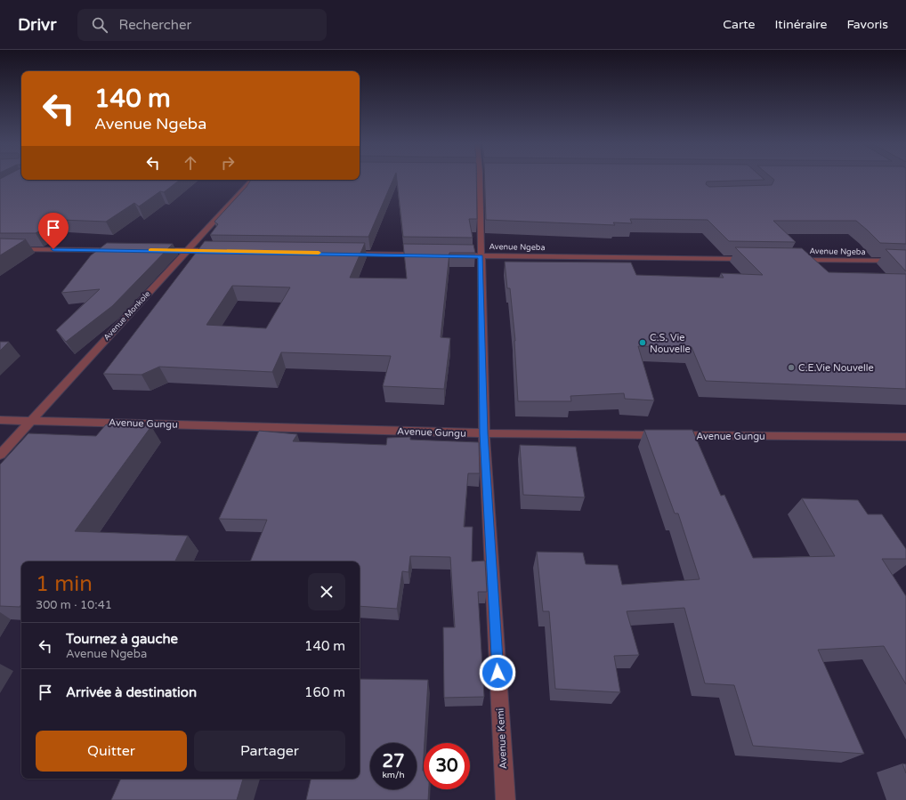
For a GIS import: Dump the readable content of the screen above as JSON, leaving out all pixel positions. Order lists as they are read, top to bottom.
{
  "streets": {
    "street": [
      "Avenue Ngeba",
      "Avenue Monkole",
      "Avenue Gungu",
      "Avenue Kemi"
    ]
  },
  "crossings": [
    ["Avenue Ngeba", "Avenue Kemi"],
    ["Avenue Monkole", "Avenue Gungu"],
    ["Avenue Gungu", "Avenue Kemi"]
  ],
  "places": ["C.S. Vie Nouvelle", "C.E.Vie Nouvelle"],
  "page": {
    "header": "Drivr",
    "search": "Rechercher",
    "nav": ["Carte", "Itinéraire", "Favoris"],
    "turn": ["140 m", "Avenue Ngeba"],
    "heading": ["1 min", "300 m · 10:41"],
    "list": [
      {
        "name": "Tournez à gauche",
        "note": "Avenue Ngeba",
        "value": "140 m"
      },
      {
        "name": "Arrivée à destination",
        "value": "160 m"
      }
    ],
    "buttons": ["Quitter", "Partager"],
    "speed": "27 km/h",
    "limit": "30"
  }
}
